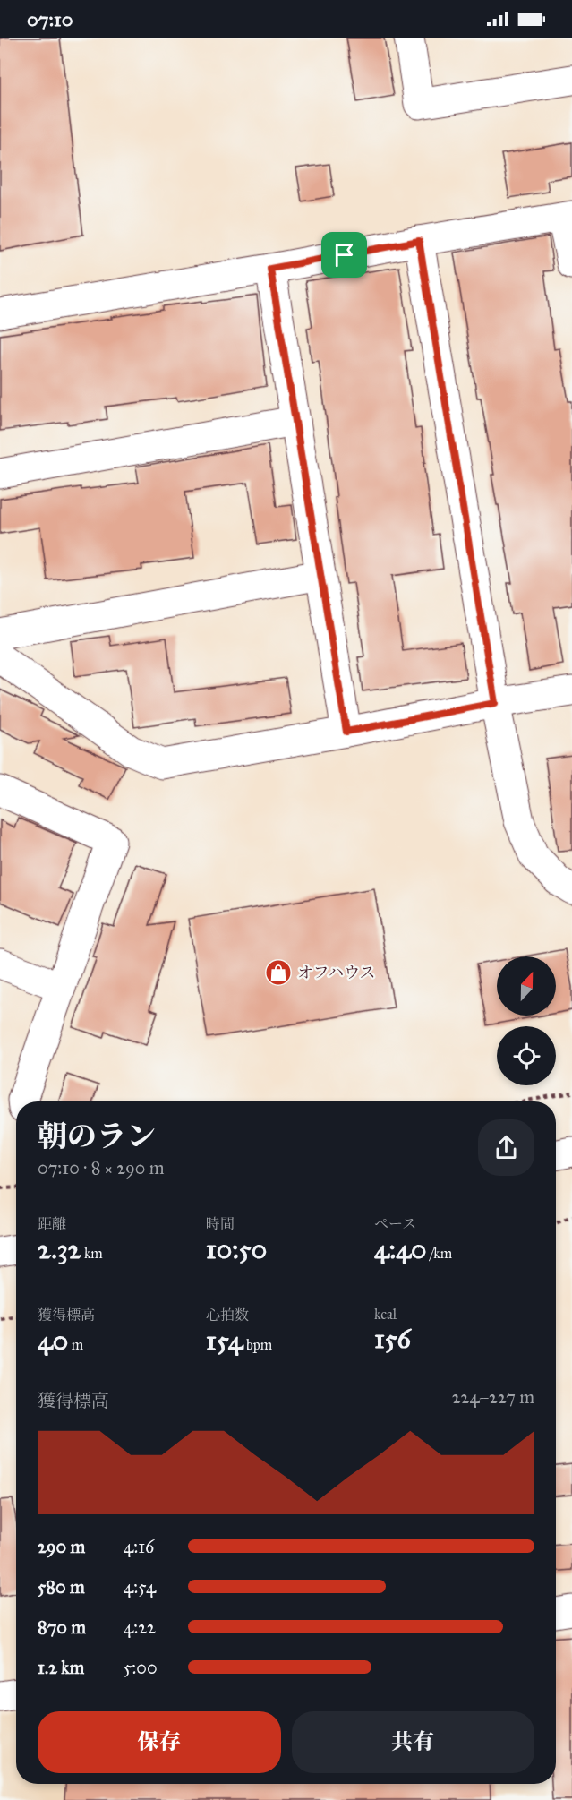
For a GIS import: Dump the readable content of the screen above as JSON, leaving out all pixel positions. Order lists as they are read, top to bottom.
{
  "places": {
    "shop": ["オフハウス"]
  },
  "north": "top",
  "page": {
    "status": "07:10",
    "heading": ["朝のラン", "07:10 · 8 × 290 m"],
    "stats": [
      ["距離", "2.32 km"],
      ["時間", "10:50"],
      ["ペース", "4:40 /km"],
      ["獲得標高", "40 m"],
      ["心拍数", "154 bpm"],
      ["kcal", "156"]
    ],
    "chart": ["獲得標高", "224–227 m"],
    "list": [
      {
        "name": "290 m",
        "note": "4:16"
      },
      {
        "name": "580 m",
        "note": "4:54"
      },
      {
        "name": "870 m",
        "note": "4:22"
      },
      {
        "name": "1.2 km",
        "note": "5:00"
      }
    ],
    "buttons": ["保存", "共有"]
  }
}
